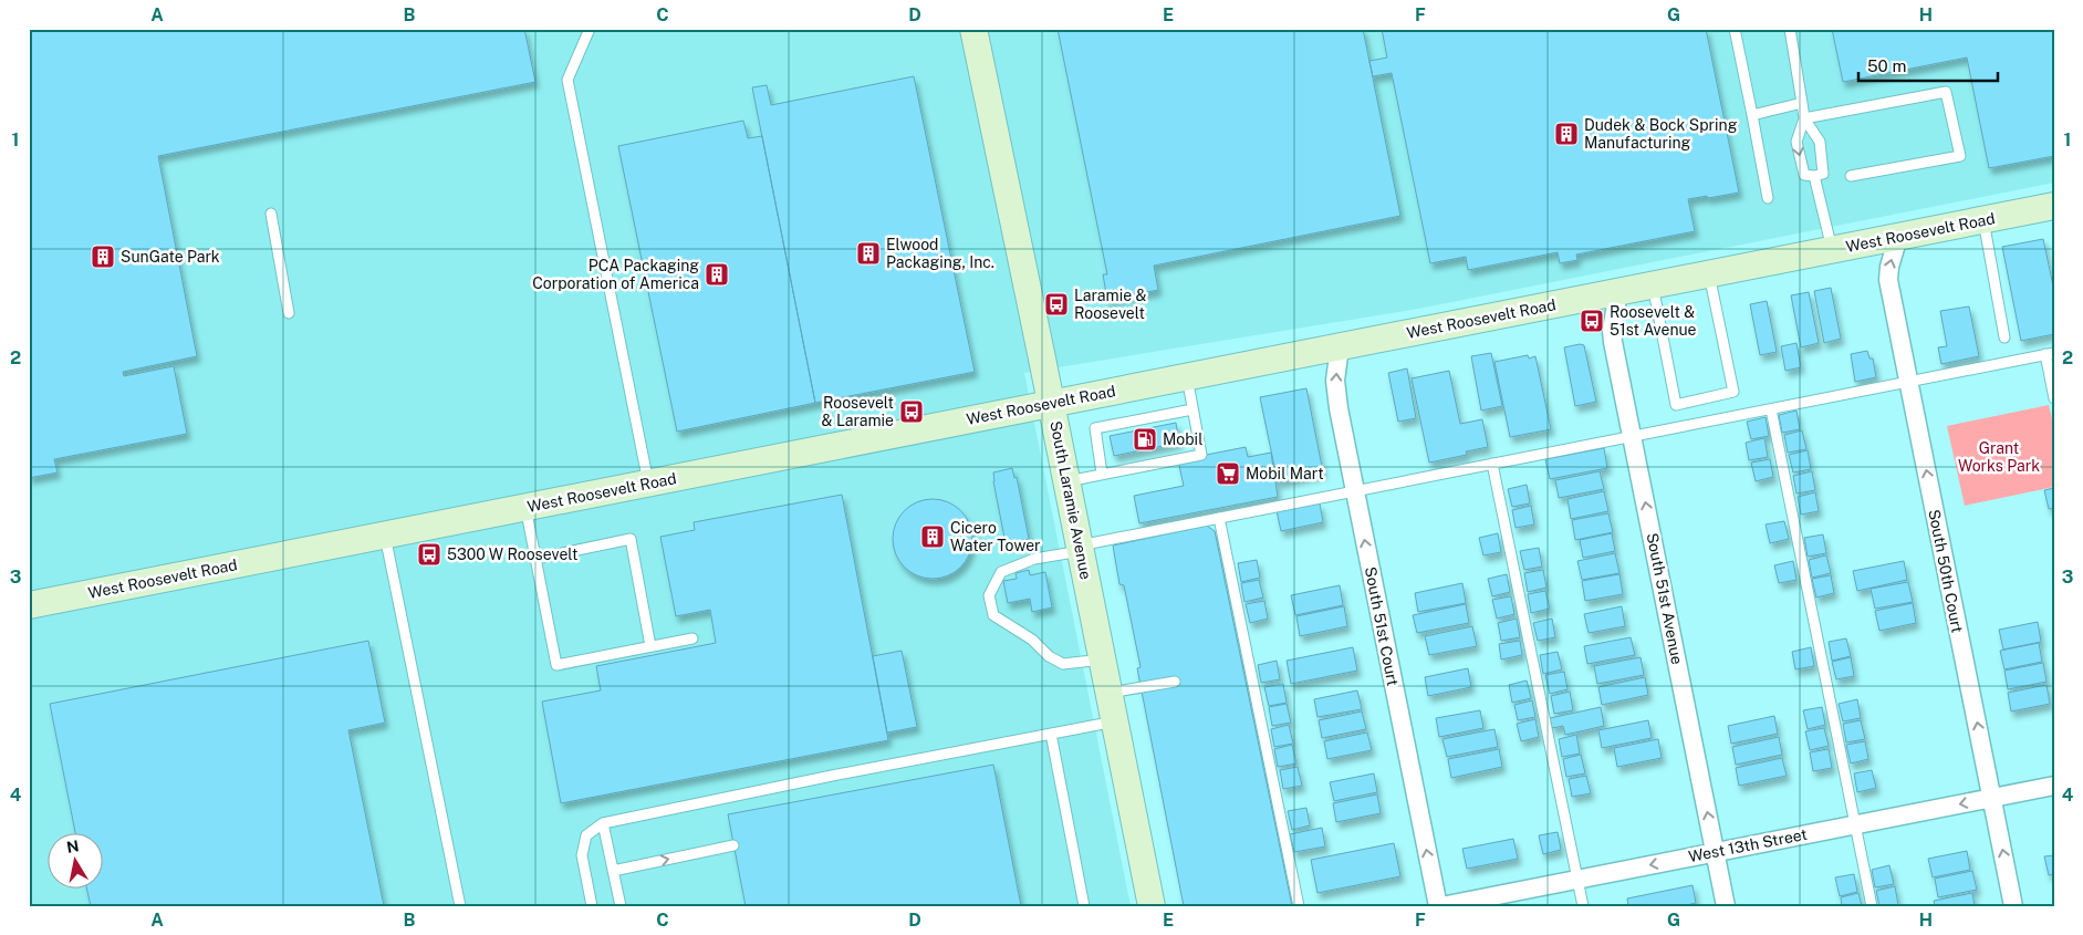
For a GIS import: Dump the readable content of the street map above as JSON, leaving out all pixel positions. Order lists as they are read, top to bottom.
{
  "streets": {
    "main road": ["West Roosevelt Road", "South Laramie Avenue"],
    "street": [
      "South 50th Court",
      "South 51st Avenue",
      "South 51st Court",
      "West 13th Street"
    ]
  },
  "crossings": [
    ["West Roosevelt Road", "South Laramie Avenue"],
    ["West Roosevelt Road", "South 50th Court"],
    ["West Roosevelt Road", "South 51st Avenue"],
    ["West Roosevelt Road", "South 51st Court"],
    ["South 50th Court", "West 13th Street"],
    ["South 51st Avenue", "West 13th Street"],
    ["South 51st Court", "West 13th Street"]
  ],
  "one_way": [
    "South 50th Court",
    "South 51st Avenue",
    "South 51st Court",
    "West 13th Street"
  ],
  "parks": ["Grant Works Park"],
  "places": {
    "building": [
      "Dudek & Bock Spring Manufacturing",
      "Elwood Packaging, Inc.",
      "SunGate Park",
      "PCA Packaging Corporation of America",
      "Cicero Water Tower"
    ],
    "bus stop": [
      "Laramie & Roosevelt",
      "Roosevelt & 51st Avenue",
      "Roosevelt & Laramie",
      "5300 W Roosevelt"
    ],
    "fuel station": ["Mobil"],
    "supermarket": ["Mobil Mart"]
  },
  "scale_bar": "50 m",
  "north": "top",
  "grid": {
    "columns": [
      "A",
      "B",
      "C",
      "D",
      "E",
      "F",
      "G",
      "H"
    ],
    "rows": [
      "1",
      "2",
      "3",
      "4"
    ]
  }
}
